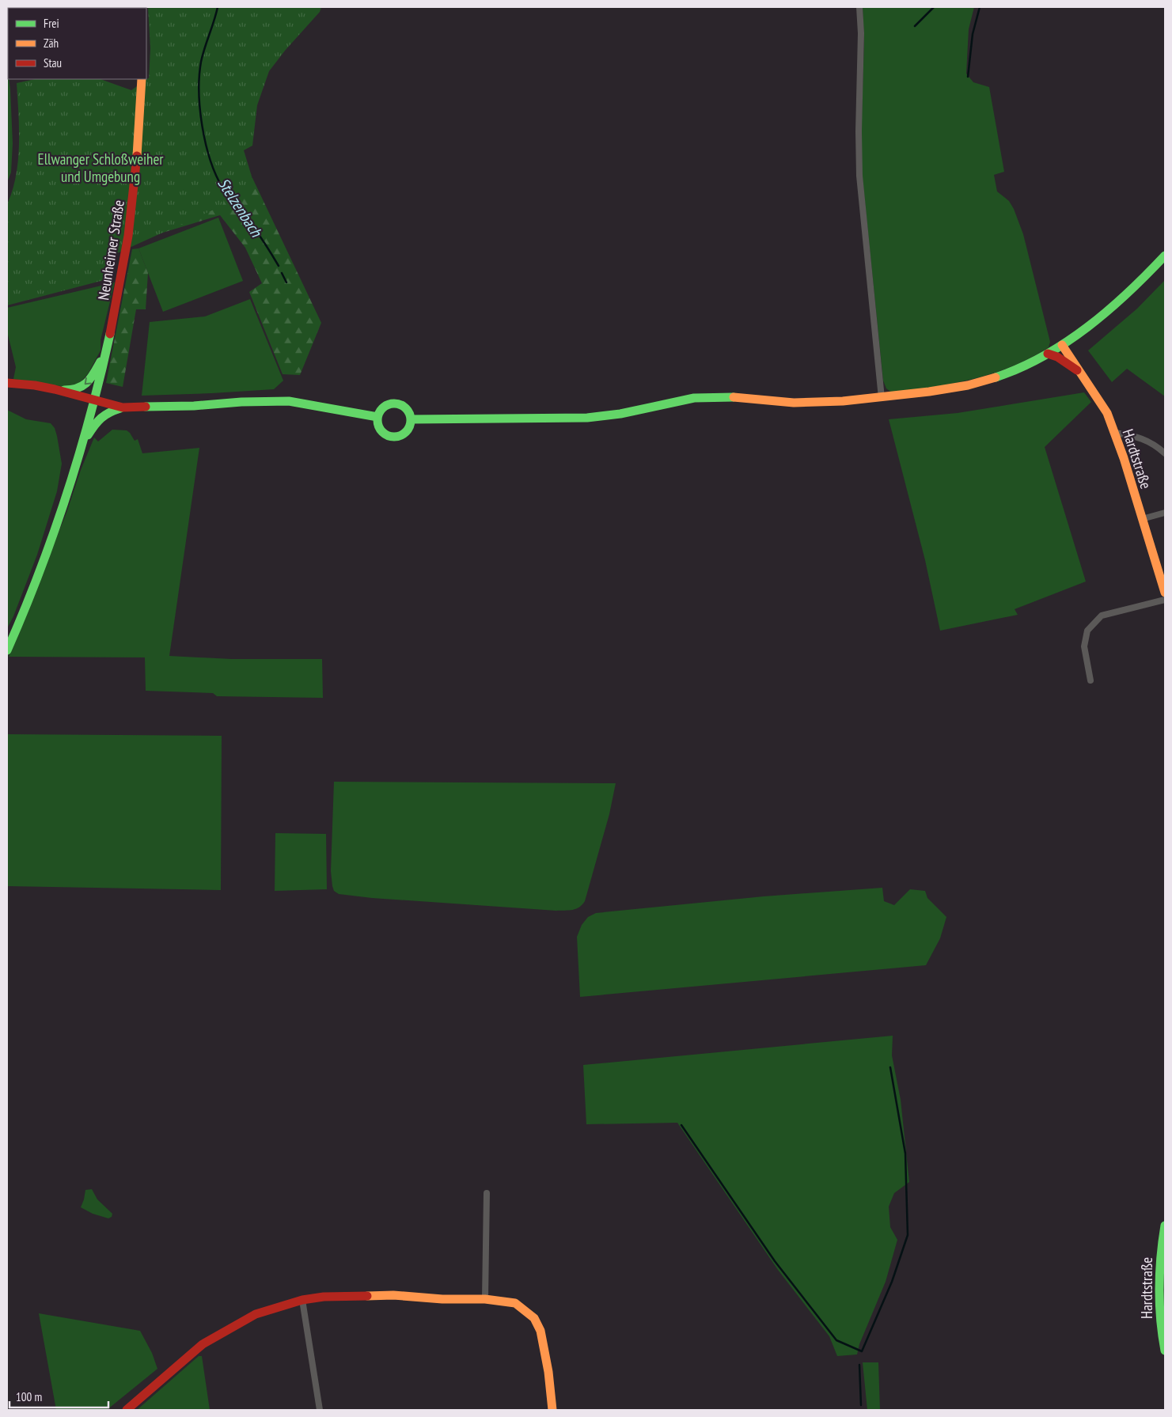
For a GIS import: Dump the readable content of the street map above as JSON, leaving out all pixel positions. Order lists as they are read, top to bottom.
{
  "streets": {
    "main road": ["Neunheimer Straße", "Hardtstraße"]
  },
  "water": ["Stelzenbach"],
  "parks": ["Ellwanger Schloßweiher und Umgebung"],
  "legend": ["Frei", "Zäh", "Stau"],
  "scale_bar": "100 m"
}
